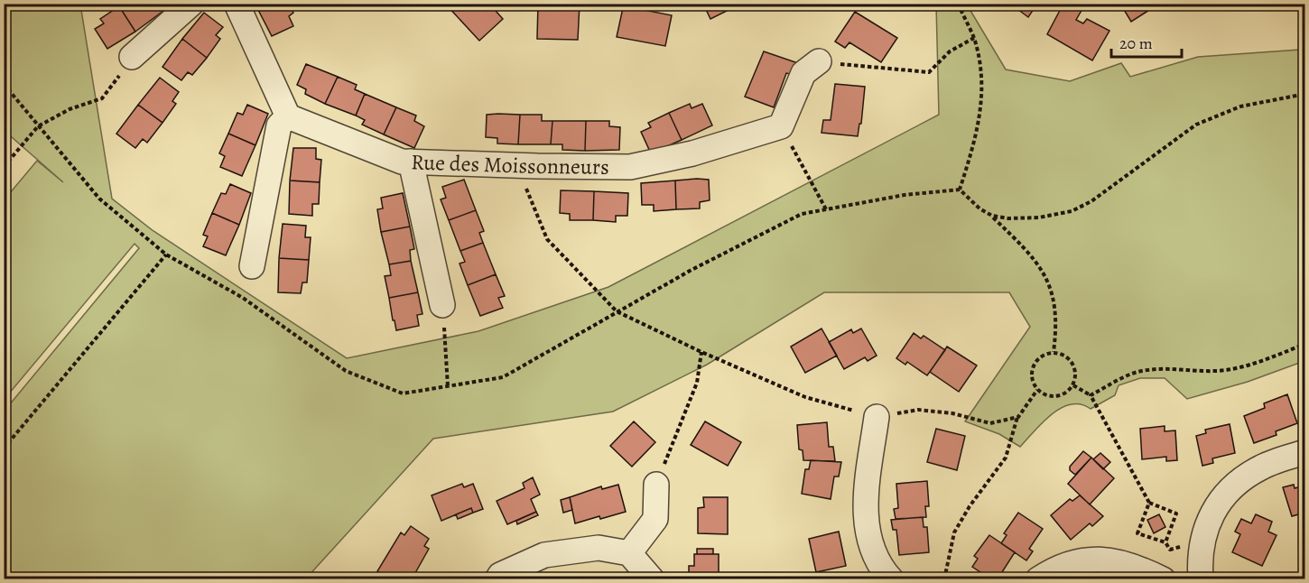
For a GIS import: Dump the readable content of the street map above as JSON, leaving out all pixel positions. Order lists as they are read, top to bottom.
{
  "streets": {
    "street": ["Rue des Moissonneurs"]
  },
  "scale_bar": "20 m"
}
